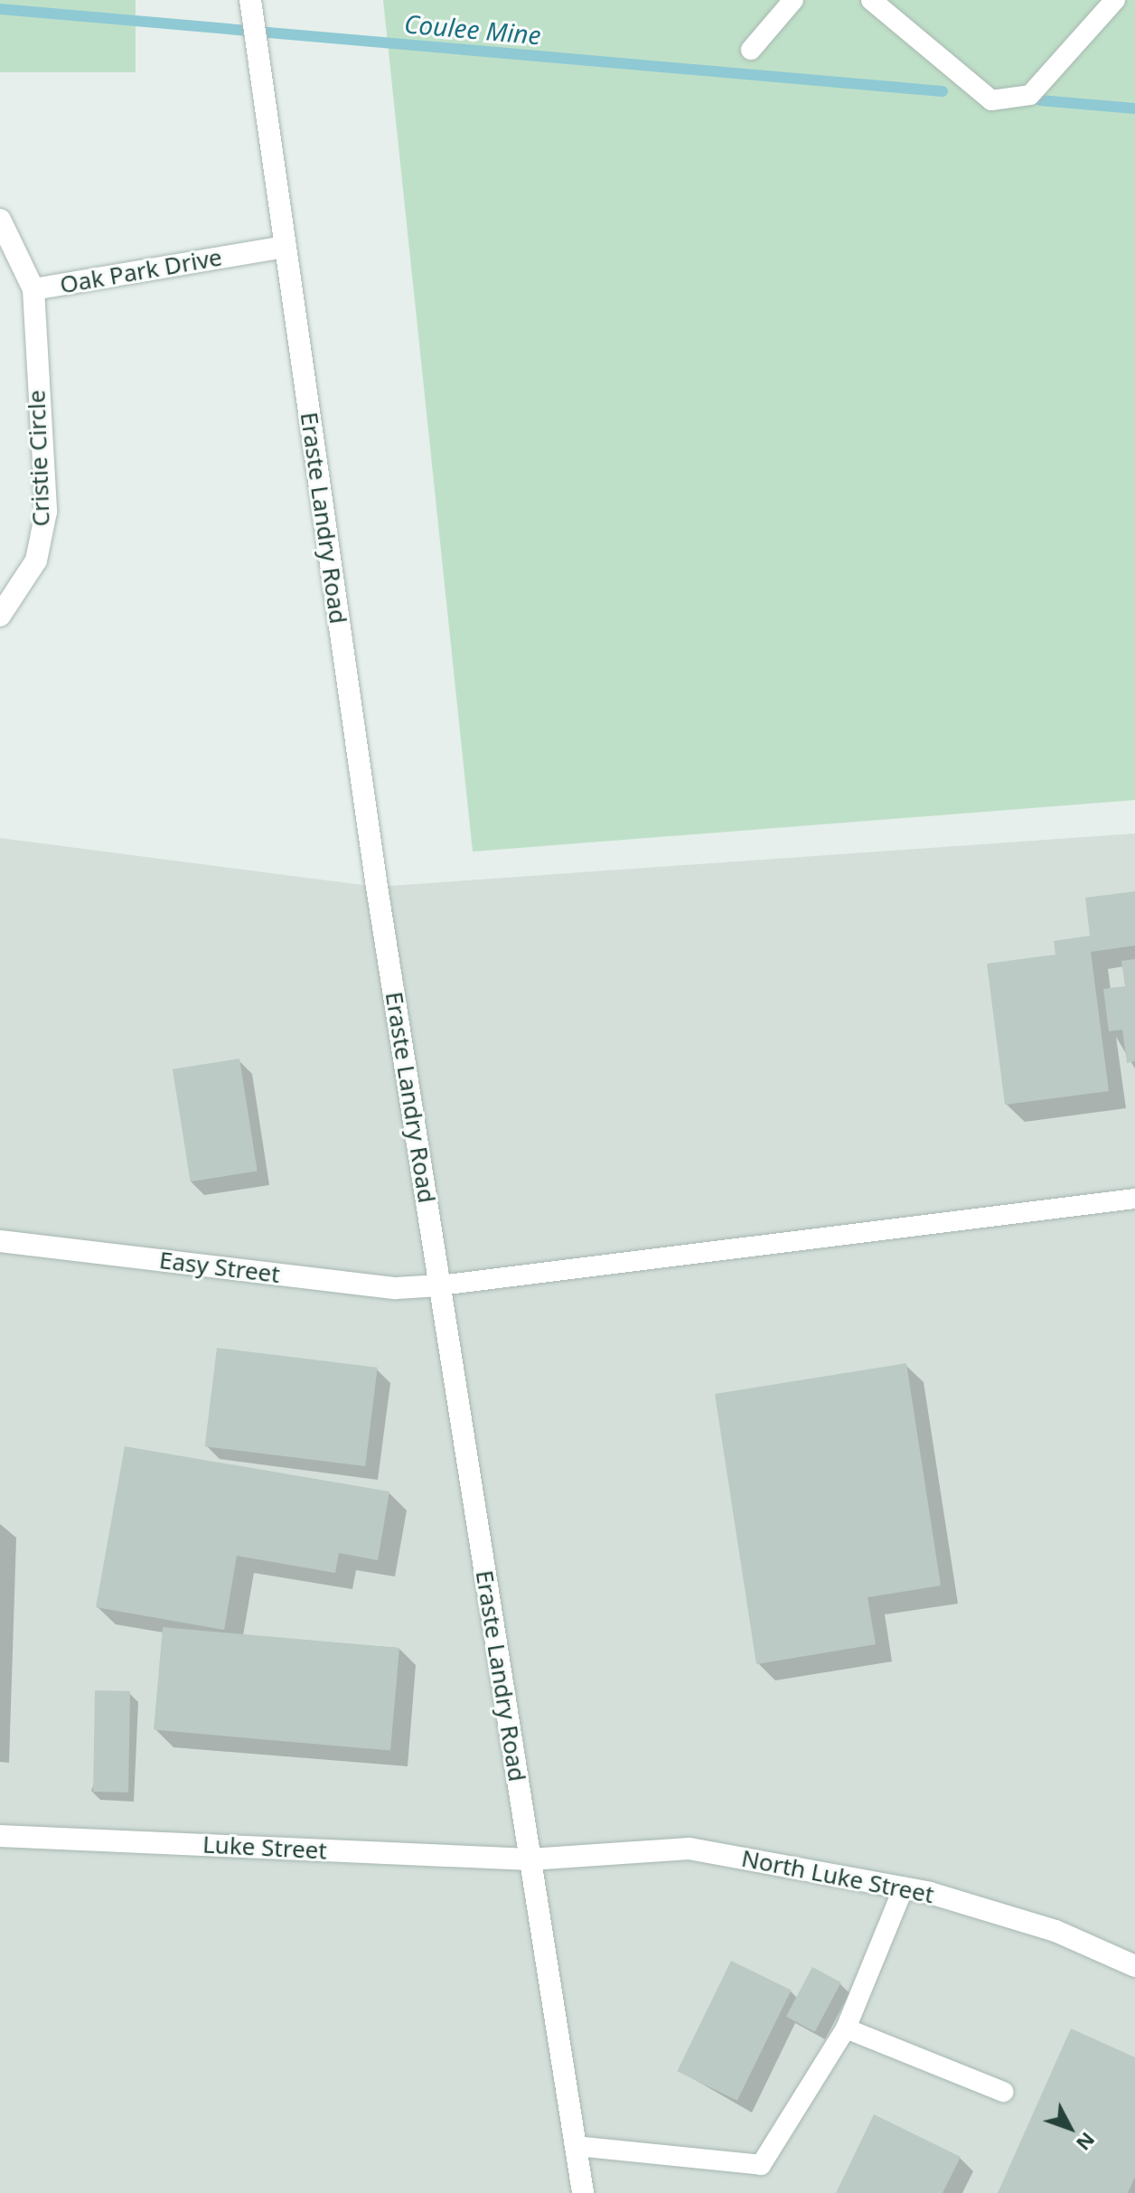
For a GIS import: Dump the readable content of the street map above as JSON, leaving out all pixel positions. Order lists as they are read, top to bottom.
{
  "streets": {
    "street": [
      "Oak Park Drive",
      "Cristie Circle",
      "Eraste Landry Road",
      "Easy Street",
      "Luke Street",
      "North Luke Street"
    ]
  },
  "crossings": [
    ["Oak Park Drive", "Cristie Circle"],
    ["Oak Park Drive", "Eraste Landry Road"],
    ["Eraste Landry Road", "Easy Street"],
    ["Eraste Landry Road", "Luke Street"],
    ["Eraste Landry Road", "North Luke Street"],
    ["Luke Street", "North Luke Street"]
  ],
  "water": ["Coulee Mine"],
  "north": "bottom right"
}
